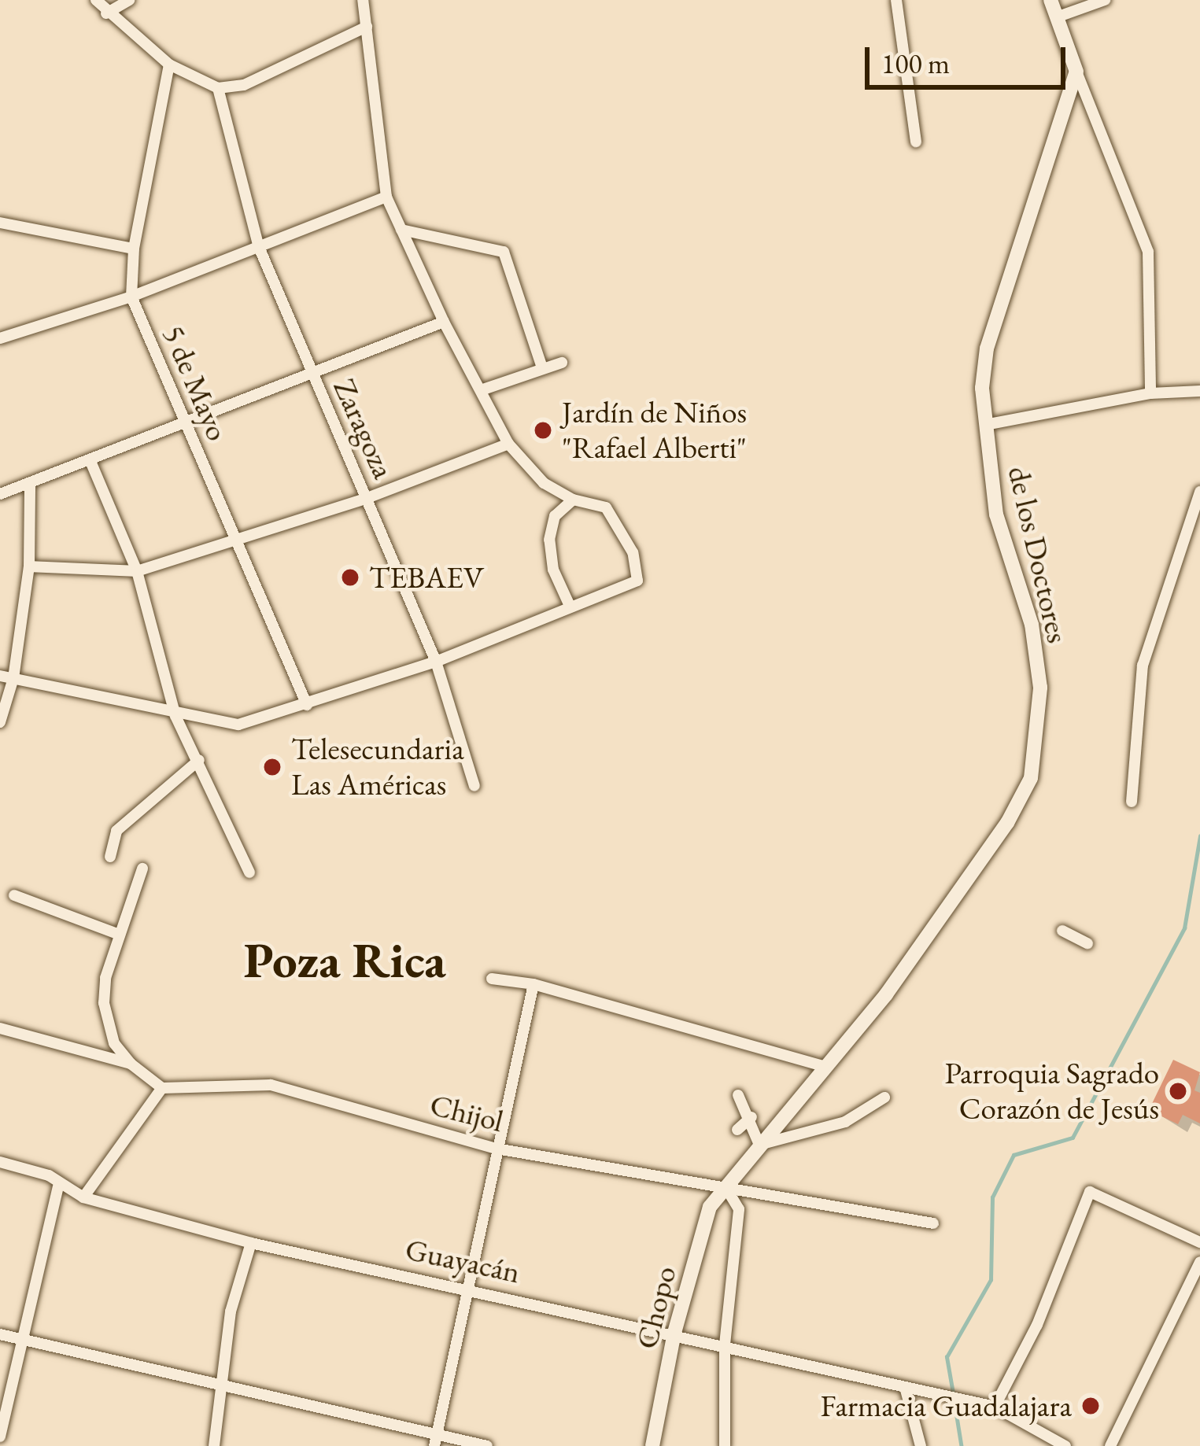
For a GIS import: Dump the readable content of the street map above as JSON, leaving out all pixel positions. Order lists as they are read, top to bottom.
{
  "streets": {
    "street": [
      "5 de Mayo",
      "Zaragoza",
      "de los Doctores",
      "Chijol",
      "Guayacán",
      "Chopo"
    ]
  },
  "crossings": [
    ["de los Doctores", "Chijol"],
    ["de los Doctores", "Chopo"],
    ["Chijol", "Chopo"],
    ["Guayacán", "Chopo"]
  ],
  "districts": ["Poza Rica"],
  "places": [
    "Jardín de Niños \"Rafael Alberti\"",
    "TEBAEV",
    "Telesecundaria Las Américas",
    "Parroquia Sagrado Corazón de Jesús",
    "Farmacia Guadalajara"
  ],
  "scale_bar": "100 m"
}
